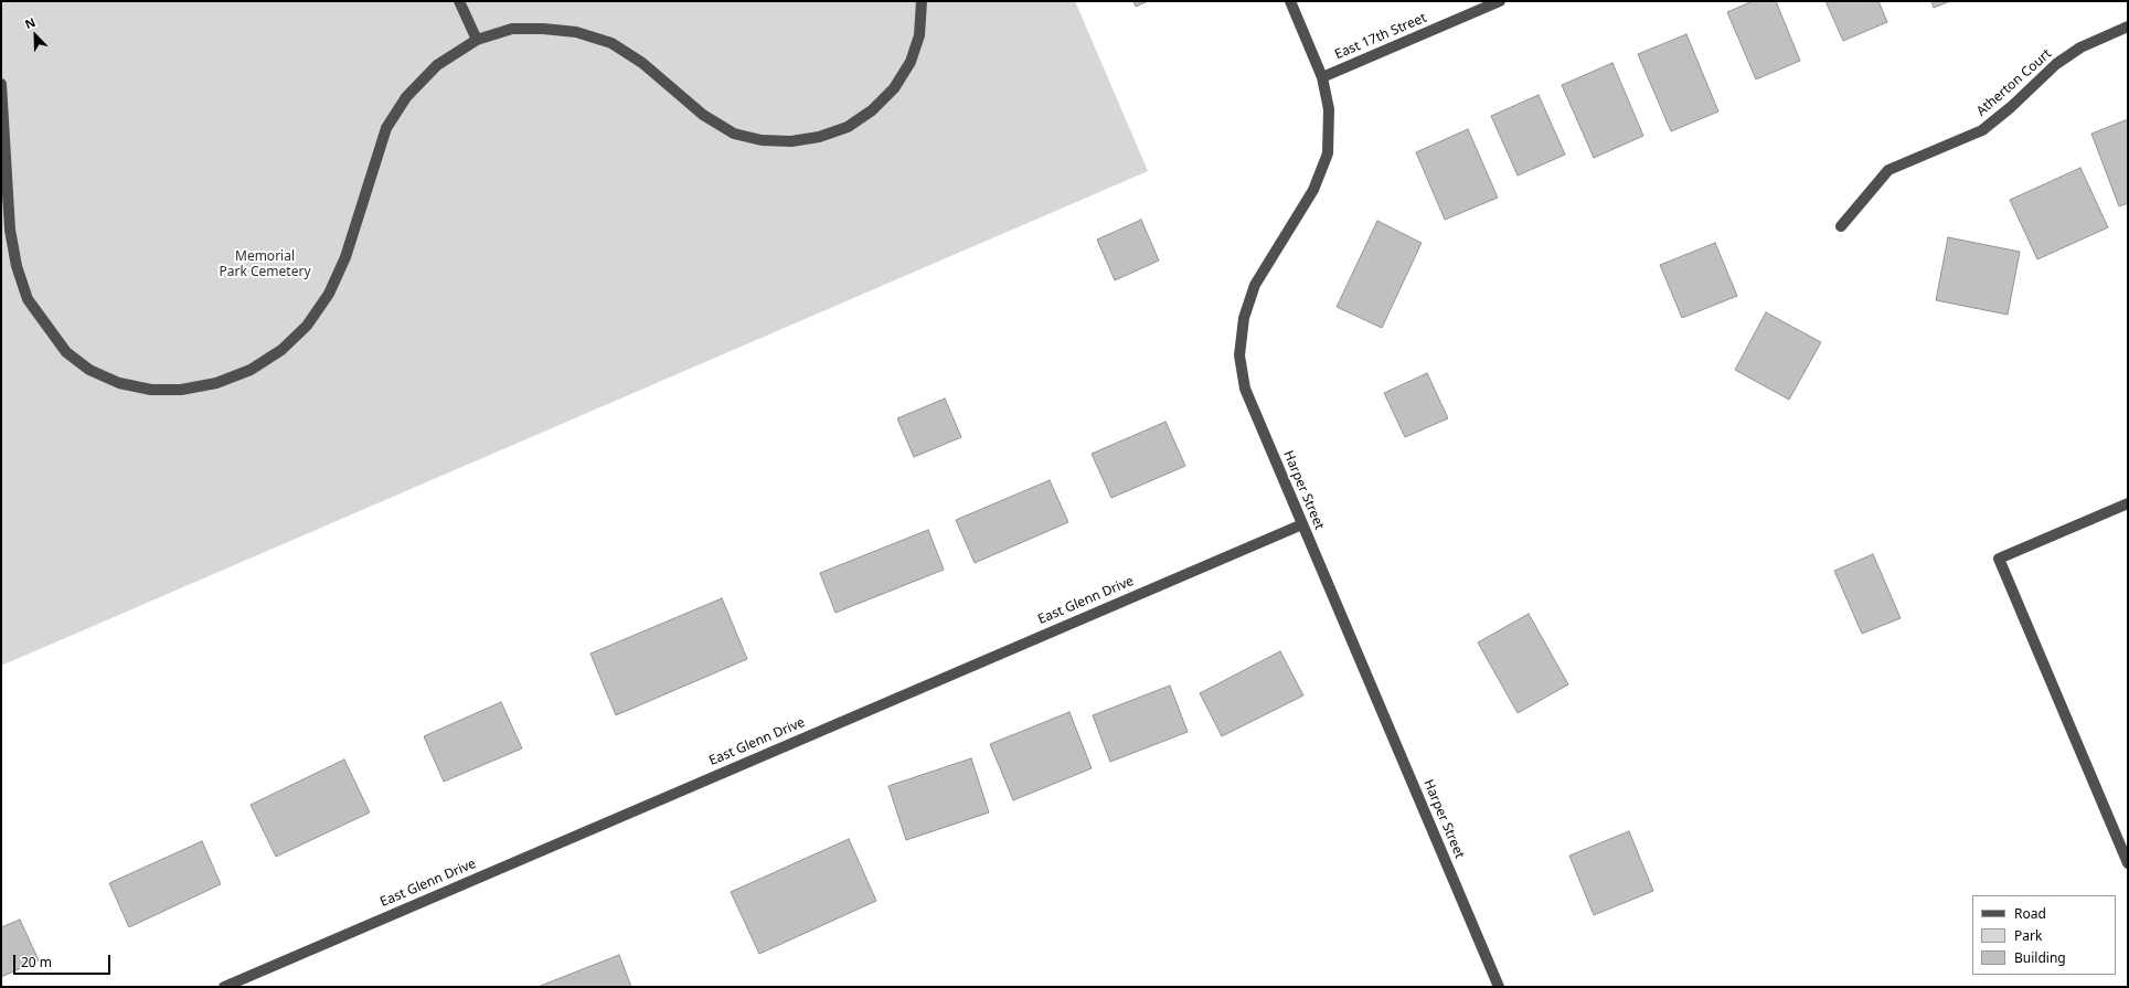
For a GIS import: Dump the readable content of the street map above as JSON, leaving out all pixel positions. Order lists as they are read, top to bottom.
{
  "streets": {
    "street": [
      "East 17th Street",
      "Atherton Court",
      "Harper Street",
      "East Glenn Drive"
    ]
  },
  "crossings": [
    ["East 17th Street", "Harper Street"],
    ["Harper Street", "East Glenn Drive"]
  ],
  "parks": ["Memorial Park Cemetery"],
  "legend": ["Road", "Park", "Building"],
  "scale_bar": "20 m",
  "north": "top left"
}
